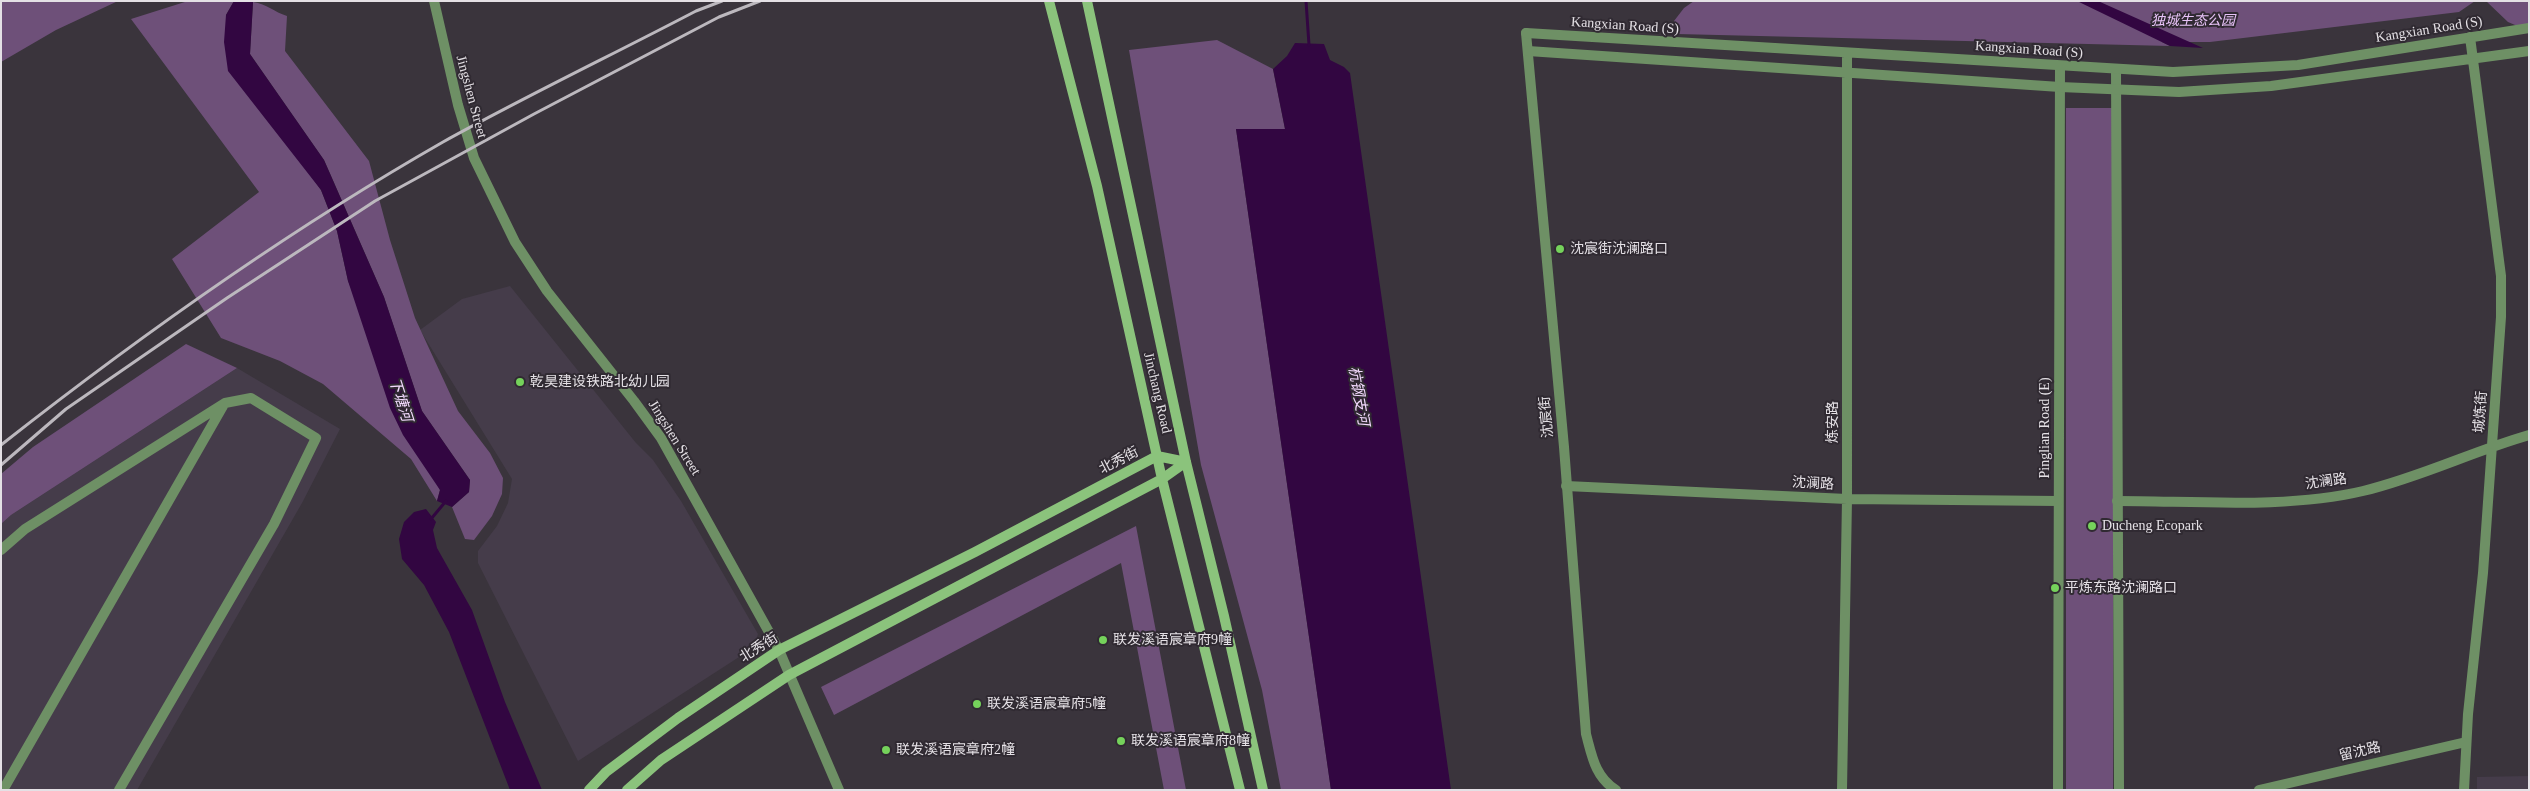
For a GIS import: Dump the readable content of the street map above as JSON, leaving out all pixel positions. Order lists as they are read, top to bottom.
{
  "streets": {
    "main road": ["Jinchang Road", "北秀街"],
    "street": [
      "Kangxian Road (S)",
      "Jingshen Street",
      "城炼街",
      "沈宸街",
      "炼安路",
      "Pinglian Road (E)",
      "沈澜路",
      "留沈路"
    ]
  },
  "crossings": [
    ["Kangxian Road (S)", "城炼街"],
    ["Kangxian Road (S)", "沈宸街"],
    ["Kangxian Road (S)", "炼安路"],
    ["Kangxian Road (S)", "Pinglian Road (E)"],
    ["Jingshen Street", "北秀街"],
    ["Jinchang Road", "北秀街"],
    ["城炼街", "沈澜路"],
    ["城炼街", "留沈路"],
    ["沈宸街", "沈澜路"],
    ["炼安路", "沈澜路"],
    ["Pinglian Road (E)", "沈澜路"]
  ],
  "water": ["杭钢支河", "下塘河"],
  "parks": ["独城生态公园"],
  "places": [
    "沈宸街沈澜路口",
    "乾昊建设铁路北幼儿园",
    "Ducheng Ecopark",
    "平炼东路沈澜路口",
    "联发溪语宸章府9幢",
    "联发溪语宸章府5幢",
    "联发溪语宸章府8幢",
    "联发溪语宸章府2幢"
  ]
}
